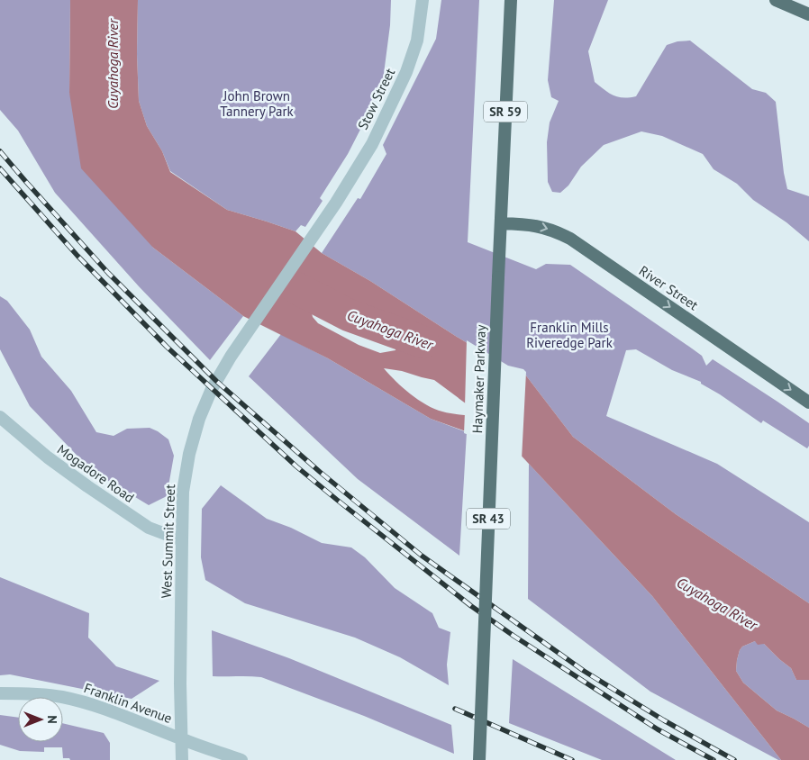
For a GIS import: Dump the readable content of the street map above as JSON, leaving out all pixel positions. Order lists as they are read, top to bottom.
{
  "streets": {
    "main road": [
      "SR 59",
      "River Street",
      "Haymaker Parkway",
      "SR 43"
    ],
    "street": [
      "Stow Street",
      "Mogadore Road",
      "West Summit Street",
      "Franklin Avenue"
    ]
  },
  "crossings": [
    ["Stow Street", "West Summit Street"],
    ["River Street", "Haymaker Parkway"],
    ["Mogadore Road", "West Summit Street"],
    ["West Summit Street", "Franklin Avenue"]
  ],
  "one_way": ["River Street"],
  "water": ["Cuyahoga River"],
  "parks": ["John Brown Tannery Park", "Franklin Mills Riveredge Park"],
  "north": "right"
}
